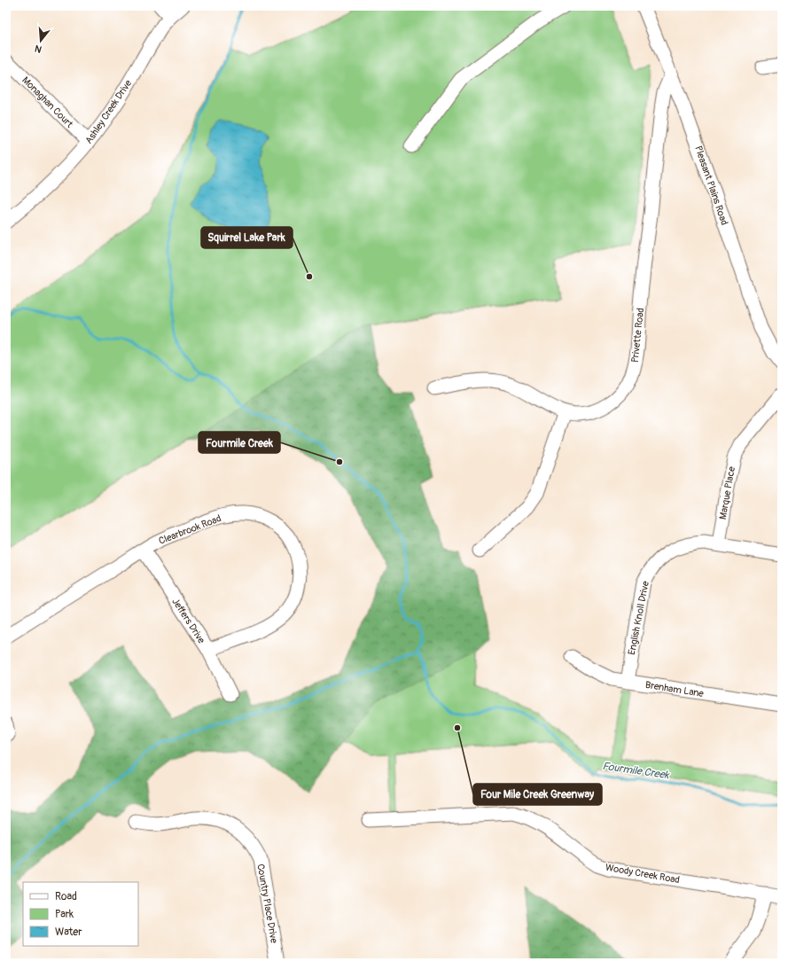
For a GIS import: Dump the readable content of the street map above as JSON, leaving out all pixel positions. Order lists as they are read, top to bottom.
{
  "streets": {
    "street": [
      "Monaghan Court",
      "Ashley Creek Drive",
      "Pleasant Plains Road",
      "Privette Road",
      "Marque Place",
      "Clearbrook Road",
      "English Knoll Drive",
      "Jeffers Drive",
      "Brenham Lane",
      "Woody Creek Road",
      "Country Place Drive"
    ]
  },
  "crossings": [
    ["Monaghan Court", "Ashley Creek Drive"],
    ["Pleasant Plains Road", "Privette Road"],
    ["Marque Place", "English Knoll Drive"],
    ["Clearbrook Road", "Jeffers Drive"],
    ["English Knoll Drive", "Brenham Lane"]
  ],
  "water": ["Fourmile Creek"],
  "places": ["Squirrel Lake Park", "Fourmile Creek", "Four Mile Creek Greenway"],
  "legend": ["Road", "Park", "Water"],
  "north": "bottom"
}
